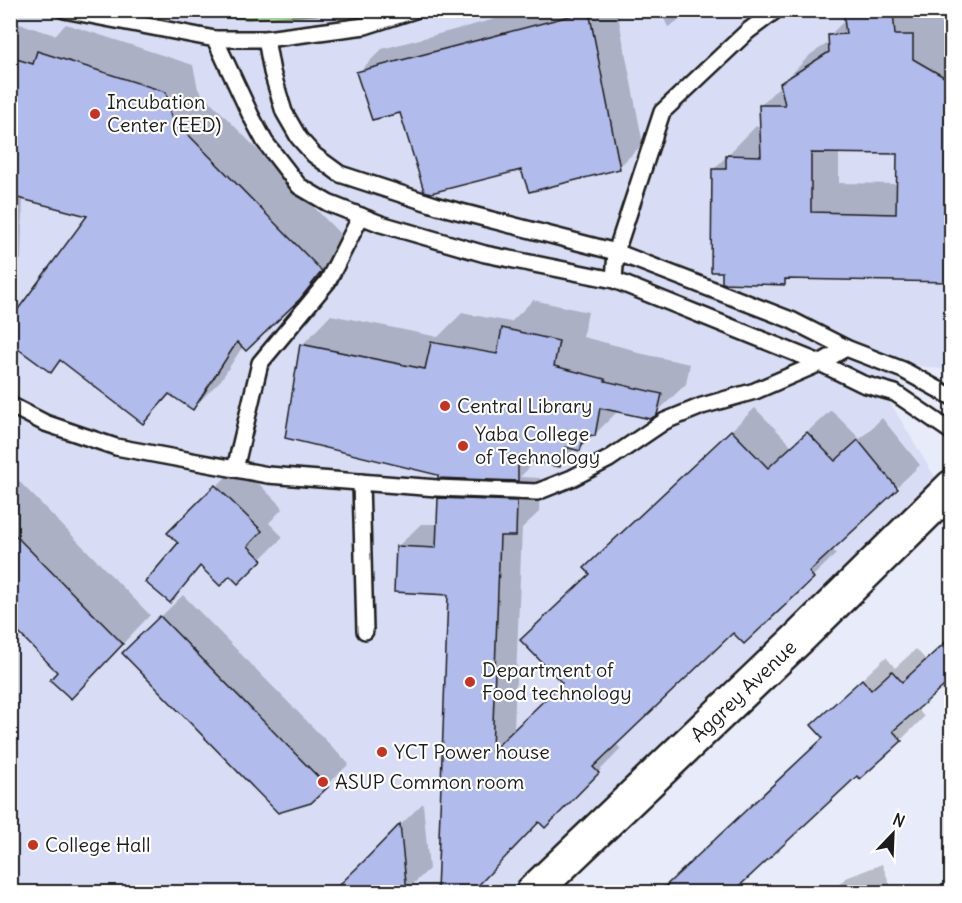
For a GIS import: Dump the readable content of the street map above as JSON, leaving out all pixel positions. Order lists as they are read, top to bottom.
{
  "streets": {
    "street": ["Aggrey Avenue"]
  },
  "places": [
    "Incubation Center (EED)",
    "Central Library",
    "Yaba College of Technology",
    "Department of Food technology",
    "YCT Power house",
    "ASUP Common room",
    "College Hall"
  ],
  "north": "top right"
}
